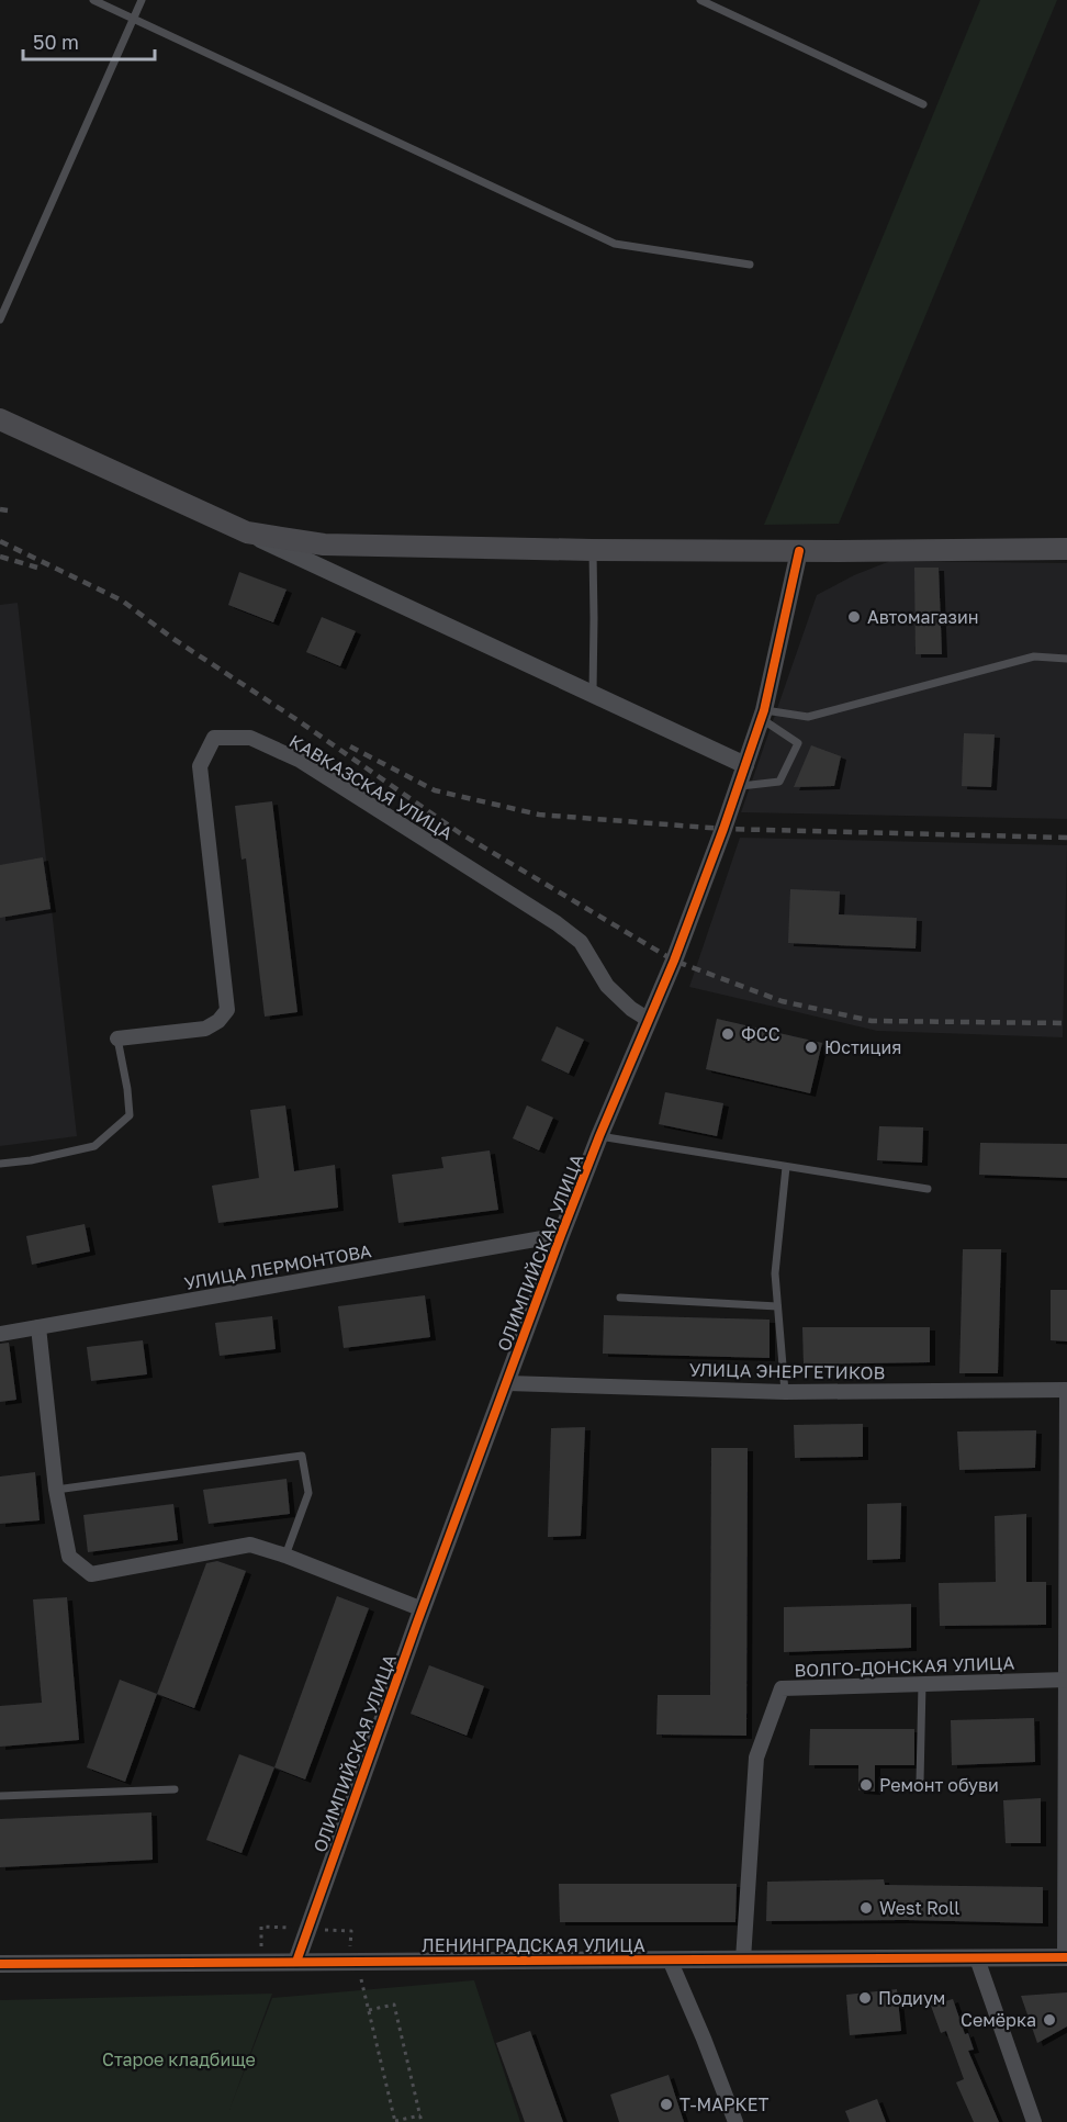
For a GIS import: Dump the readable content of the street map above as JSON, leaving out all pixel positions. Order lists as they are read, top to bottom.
{
  "streets": {
    "street": [
      "КАВКАЗСКАЯ УЛИЦА",
      "ОЛИМПИЙСКАЯ УЛИЦА",
      "УЛИЦА ЛЕРМОНТОВА",
      "УЛИЦА ЭНЕРГЕТИКОВ",
      "ВОЛГО-ДОНСКАЯ УЛИЦА",
      "ЛЕНИНГРАДСКАЯ УЛИЦА"
    ]
  },
  "crossings": [
    ["КАВКАЗСКАЯ УЛИЦА", "ОЛИМПИЙСКАЯ УЛИЦА"],
    ["ОЛИМПИЙСКАЯ УЛИЦА", "УЛИЦА ЛЕРМОНТОВА"],
    ["ОЛИМПИЙСКАЯ УЛИЦА", "УЛИЦА ЭНЕРГЕТИКОВ"],
    ["ОЛИМПИЙСКАЯ УЛИЦА", "ЛЕНИНГРАДСКАЯ УЛИЦА"],
    ["ВОЛГО-ДОНСКАЯ УЛИЦА", "ЛЕНИНГРАДСКАЯ УЛИЦА"]
  ],
  "parks": ["Старое кладбище"],
  "places": [
    "Автомагазин",
    "ФСС",
    "Юстиция",
    "Ремонт обуви",
    "West Roll",
    "Подиум",
    "Семёрка",
    "Т-МАРКЕТ"
  ],
  "scale_bar": "50 m"
}
